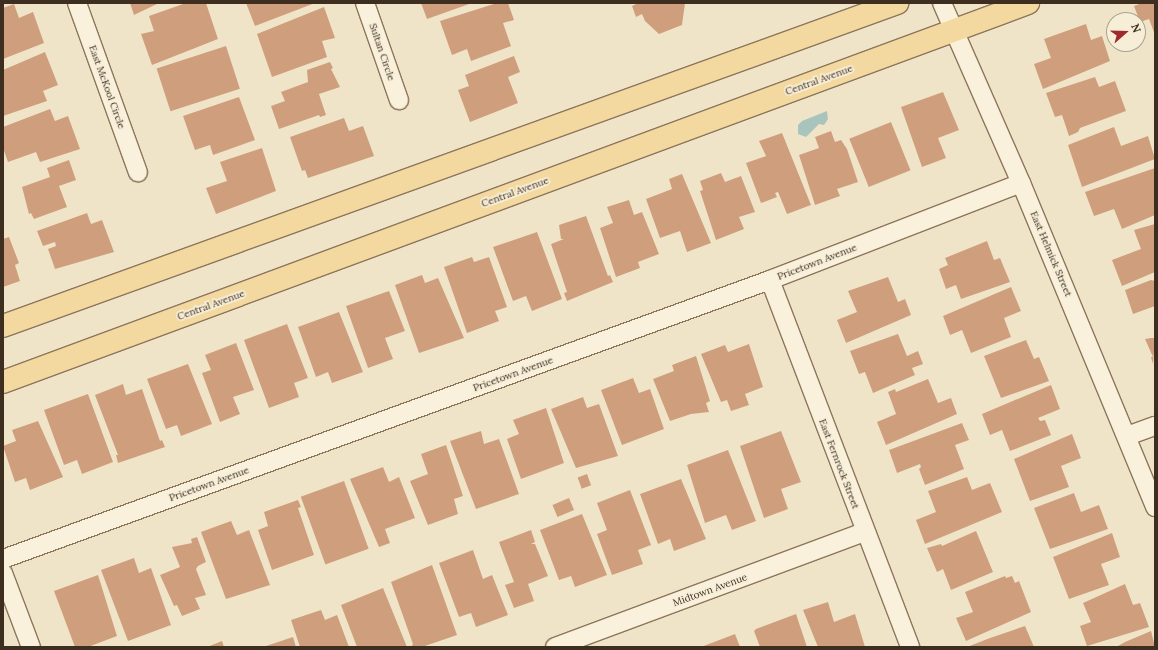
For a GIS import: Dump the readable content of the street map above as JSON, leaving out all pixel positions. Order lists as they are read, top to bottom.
{
  "streets": {
    "main road": ["Central Avenue"],
    "street": [
      "Sultan Circle",
      "East McKool Circle",
      "East Helmick Street",
      "Pricetown Avenue",
      "East Fernrock Street",
      "Midtown Avenue"
    ]
  },
  "crossings": [
    ["Central Avenue", "East Helmick Street"],
    ["East Helmick Street", "Pricetown Avenue"],
    ["Pricetown Avenue", "East Fernrock Street"],
    ["East Fernrock Street", "Midtown Avenue"]
  ],
  "north": "right"
}
